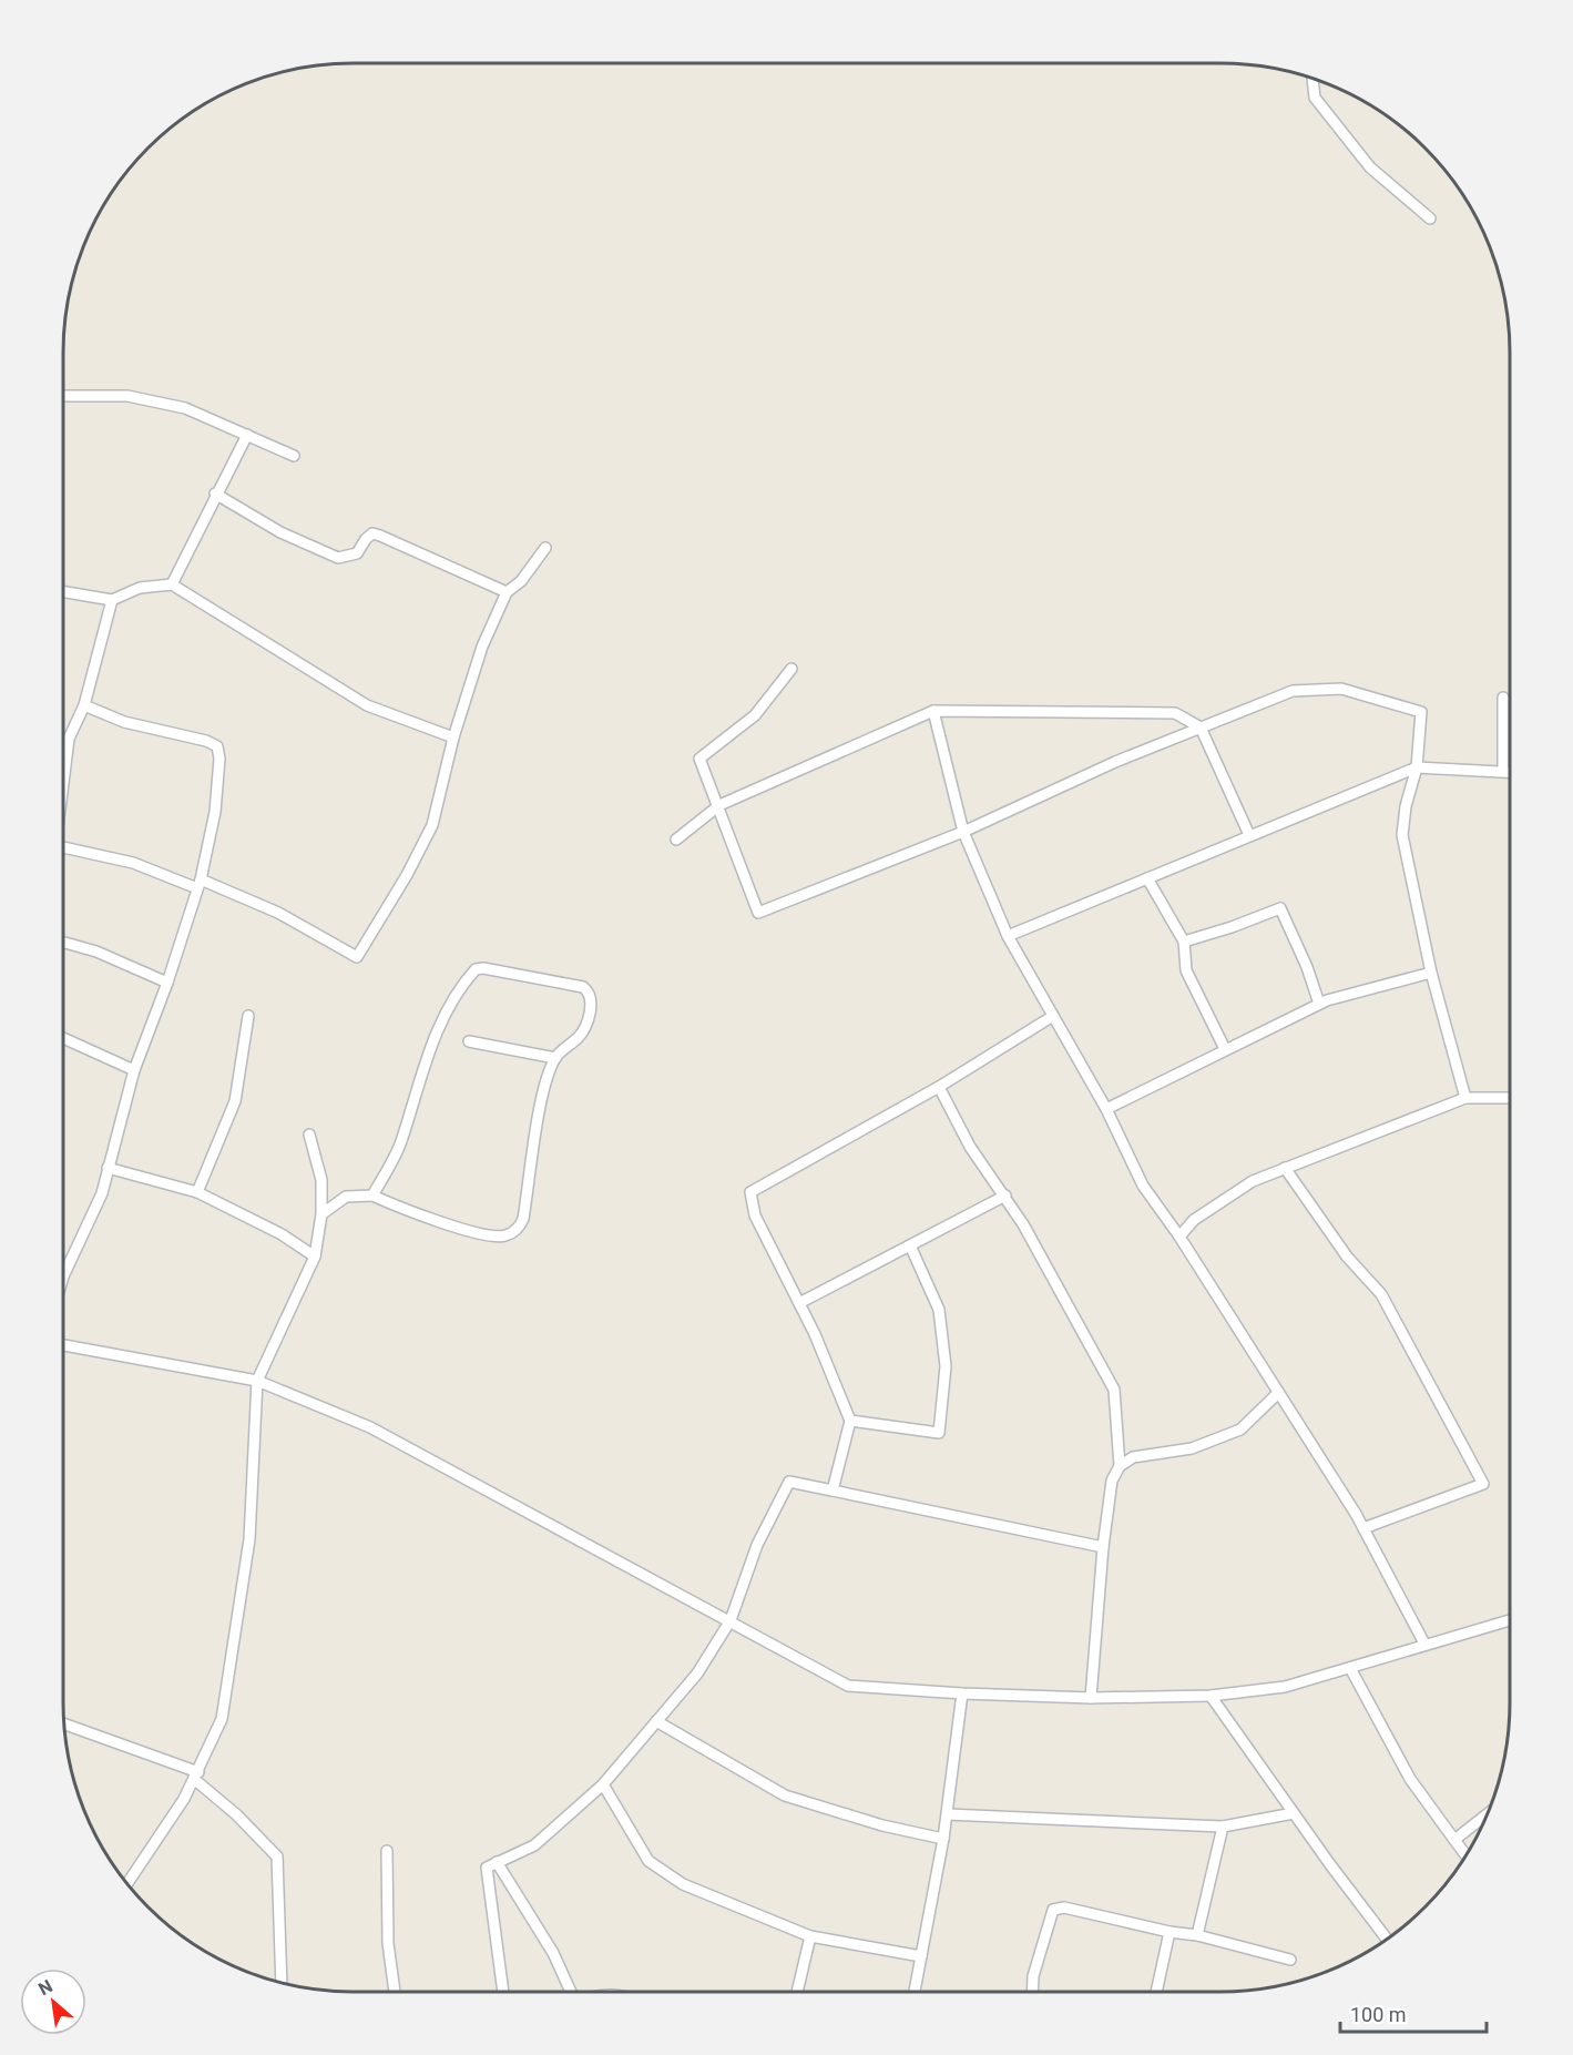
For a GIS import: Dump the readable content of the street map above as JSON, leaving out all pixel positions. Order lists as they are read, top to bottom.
{
  "scale_bar": "100 m",
  "north": "top left"
}
